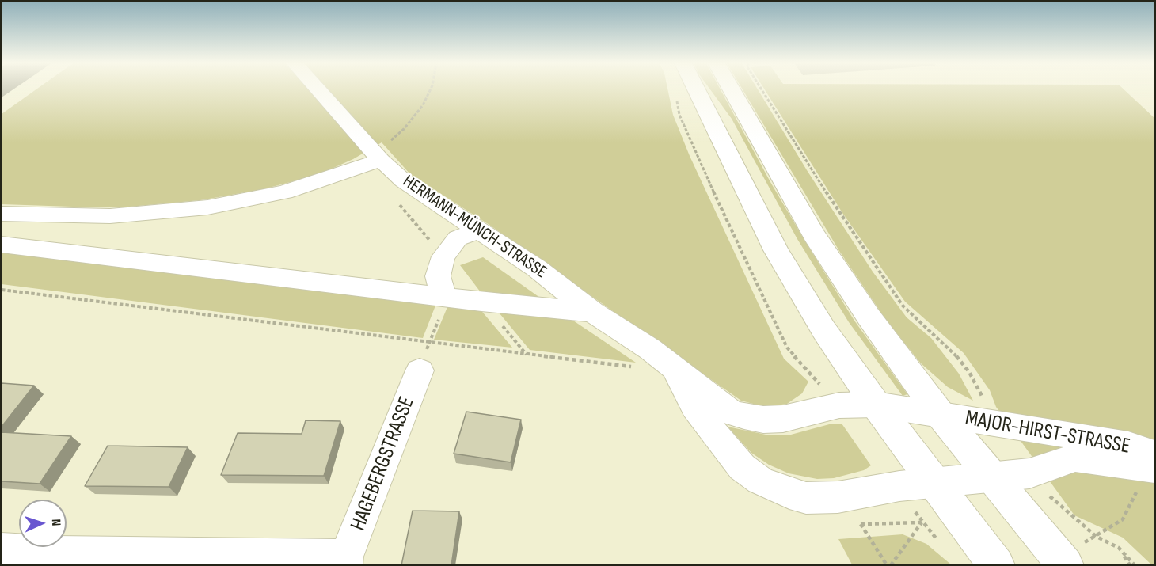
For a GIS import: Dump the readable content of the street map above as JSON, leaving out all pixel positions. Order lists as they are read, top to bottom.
{
  "streets": {
    "street": ["HERMANN-MÜNCH-STRASSE", "MAJOR-HIRST-STRASSE", "HAGEBERGSTRASSE"]
  },
  "crossings": [
    ["HERMANN-MÜNCH-STRASSE", "MAJOR-HIRST-STRASSE"]
  ],
  "north": "right"
}
